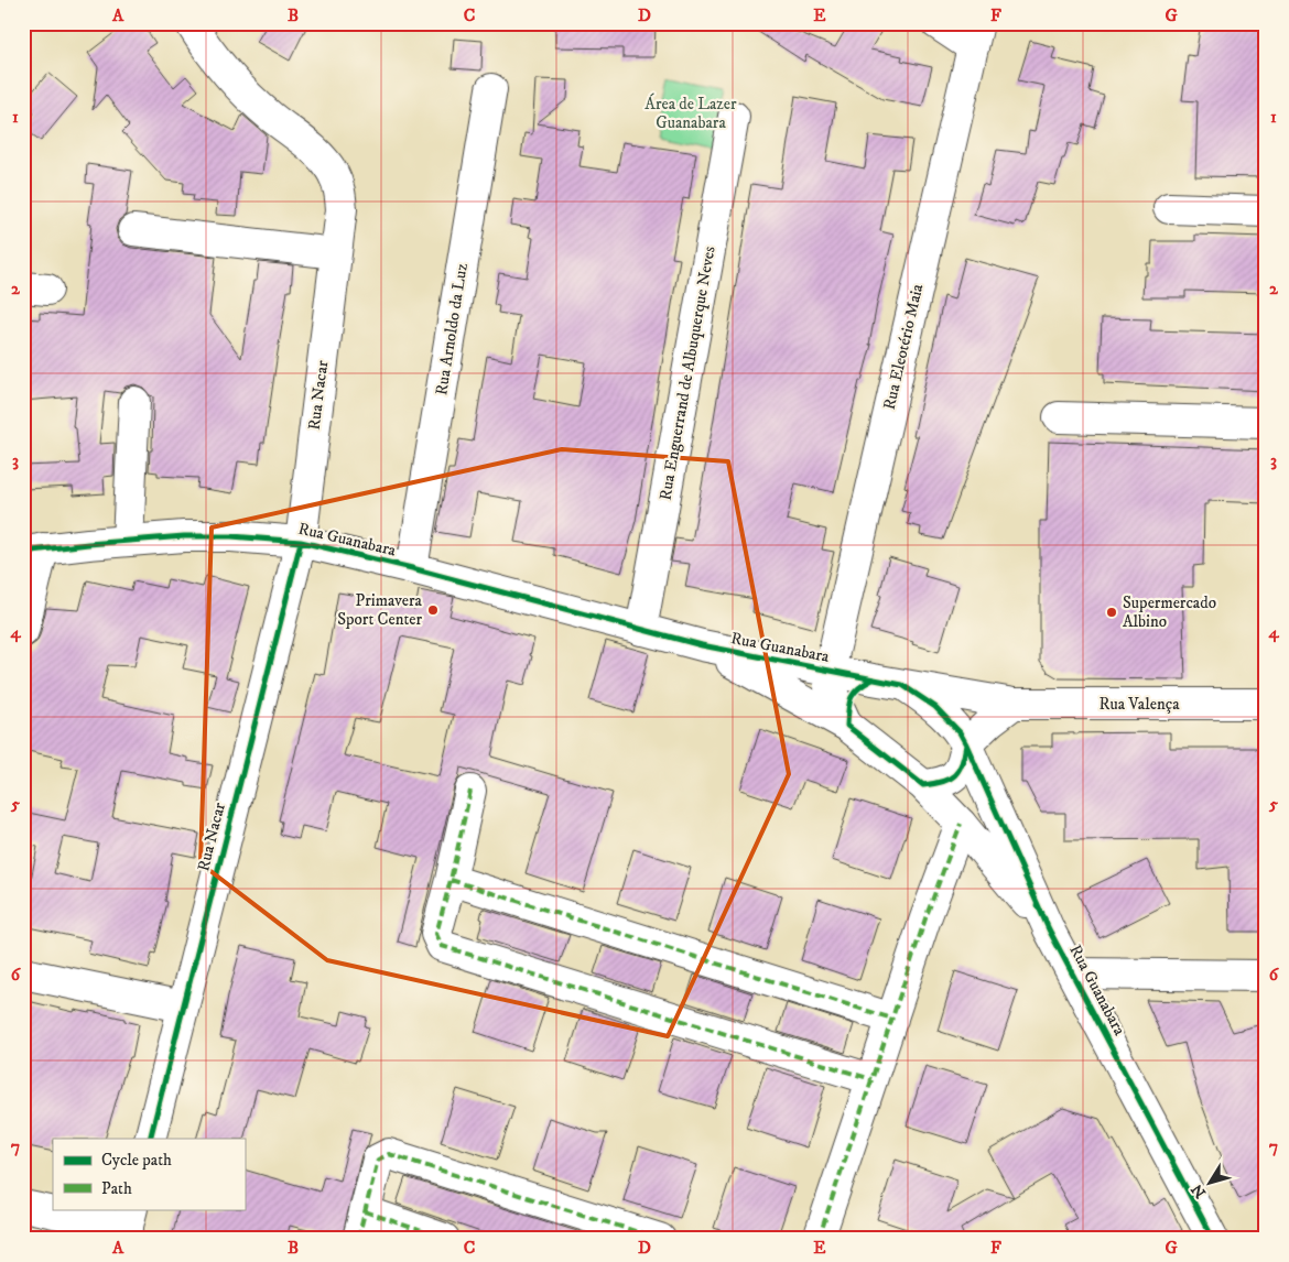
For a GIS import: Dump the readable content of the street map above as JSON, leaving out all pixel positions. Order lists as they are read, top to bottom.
{
  "streets": {
    "street": [
      "Rua Arnoldo da Luz",
      "Rua Eleotério Maia",
      "Rua Enguerrand de Albuquerque Neves",
      "Rua Nacar",
      "Rua Guanabara",
      "Rua Valença"
    ]
  },
  "crossings": [
    ["Rua Arnoldo da Luz", "Rua Guanabara"],
    ["Rua Eleotério Maia", "Rua Guanabara"],
    ["Rua Enguerrand de Albuquerque Neves", "Rua Guanabara"],
    ["Rua Nacar", "Rua Guanabara"],
    ["Rua Guanabara", "Rua Valença"]
  ],
  "parks": ["Área de Lazer Guanabara"],
  "places": ["Primavera Sport Center", "Supermercado Albino"],
  "legend": ["Cycle path", "Path"],
  "north": "bottom left",
  "grid": {
    "columns": [
      "A",
      "B",
      "C",
      "D",
      "E",
      "F",
      "G"
    ],
    "rows": [
      "1",
      "2",
      "3",
      "4",
      "5",
      "6",
      "7"
    ]
  }
}
